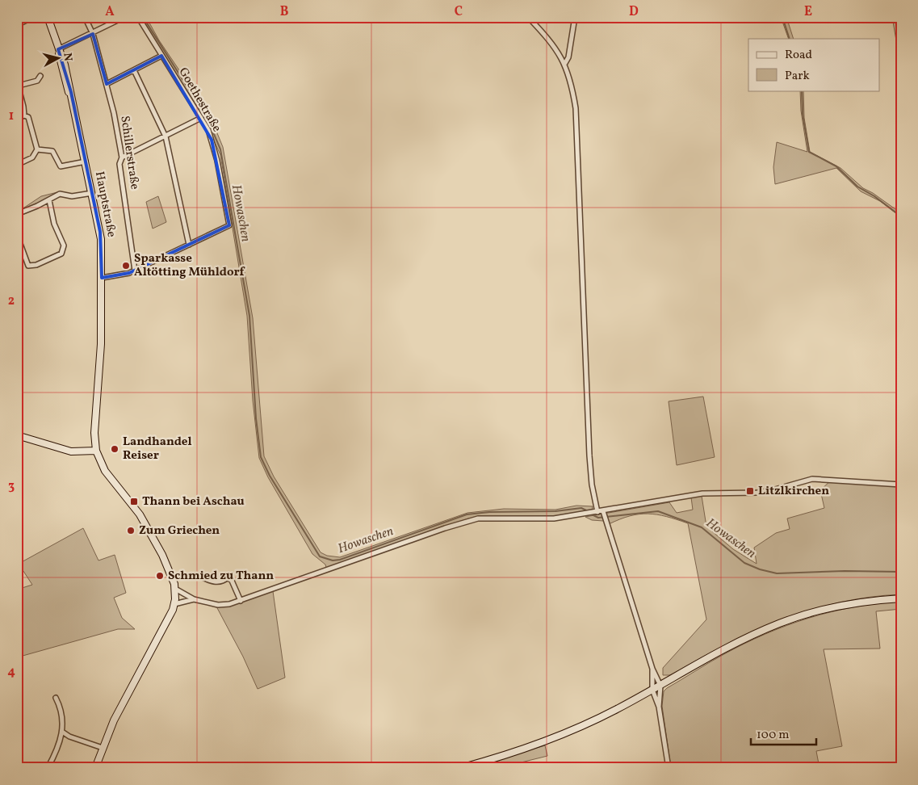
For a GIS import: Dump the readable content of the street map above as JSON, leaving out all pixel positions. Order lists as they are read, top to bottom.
{
  "streets": {
    "main road": ["Hauptstraße"],
    "street": ["Goethestraße", "Schillerstraße"]
  },
  "water": ["Howaschen"],
  "places": {
    "other": [
      "Sparkasse Altötting Mühldorf",
      "Landhandel Reiser",
      "Zum Griechen",
      "Schmied zu Thann"
    ],
    "transit": ["Litzlkirchen", "Thann bei Aschau"]
  },
  "legend": ["Road", "Park"],
  "scale_bar": "100 m",
  "north": "right",
  "grid": {
    "columns": [
      "A",
      "B",
      "C",
      "D",
      "E"
    ],
    "rows": [
      "1",
      "2",
      "3",
      "4"
    ]
  }
}
